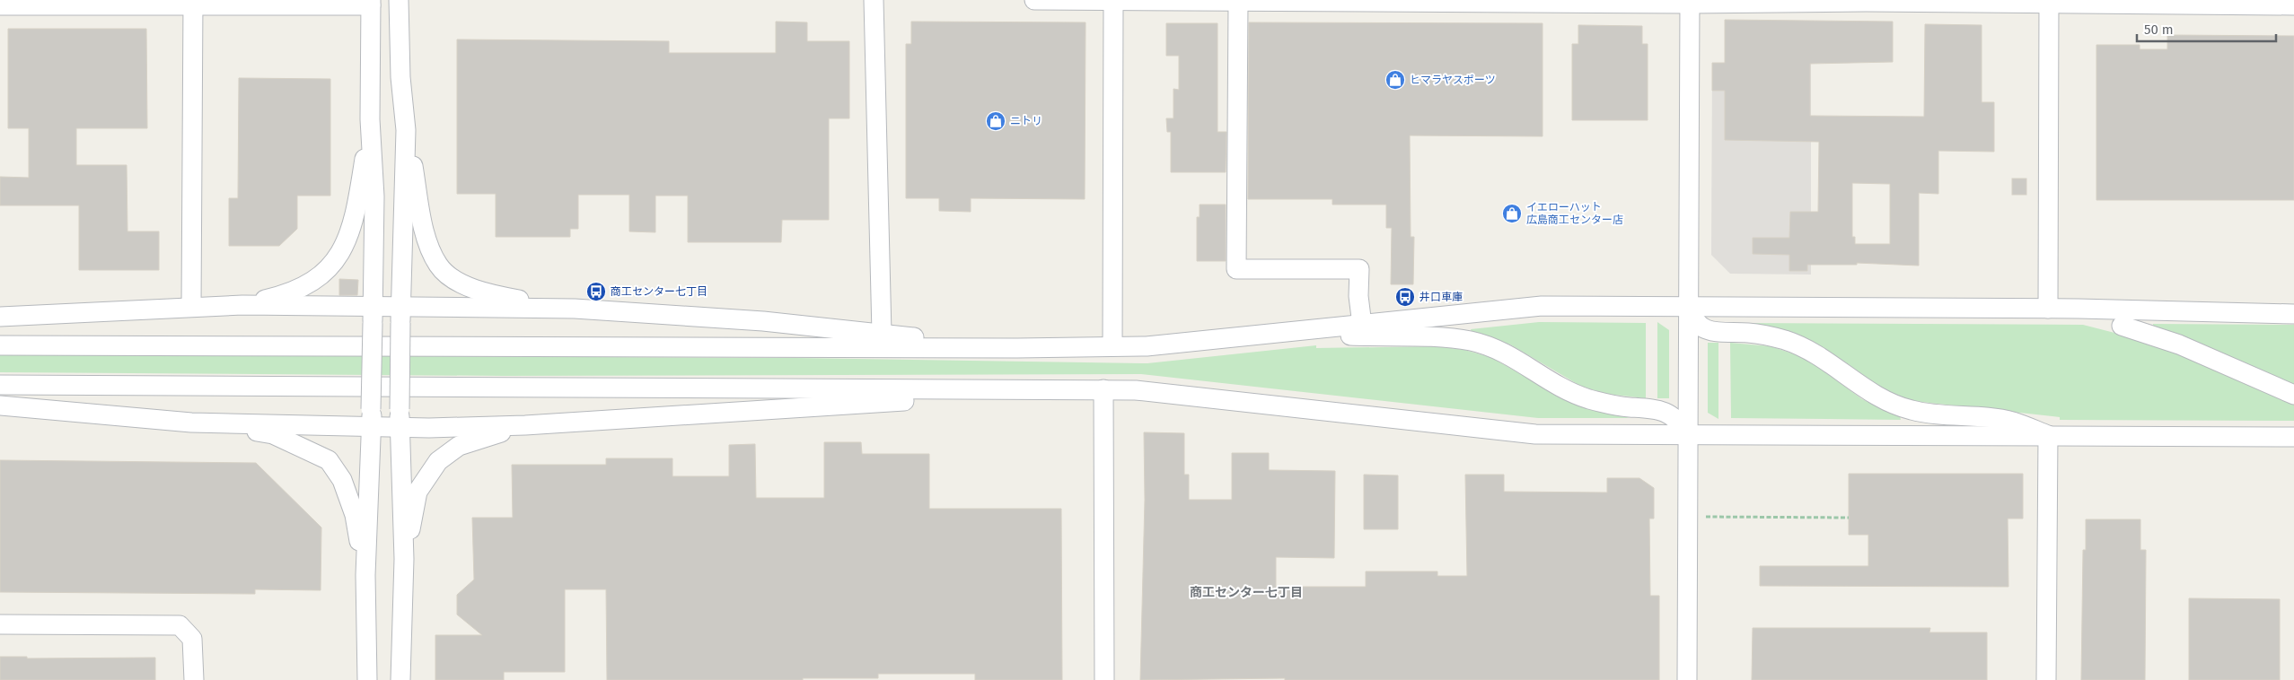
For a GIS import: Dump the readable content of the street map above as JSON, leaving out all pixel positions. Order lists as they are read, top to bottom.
{
  "districts": ["商工センター七丁目"],
  "places": {
    "shop": ["ヒマラヤスポーツ", "ニトリ", "イエローハット 広島商工センター店"],
    "bus stop": ["商工センター七丁目", "井口車庫"]
  },
  "scale_bar": "50 m"
}
